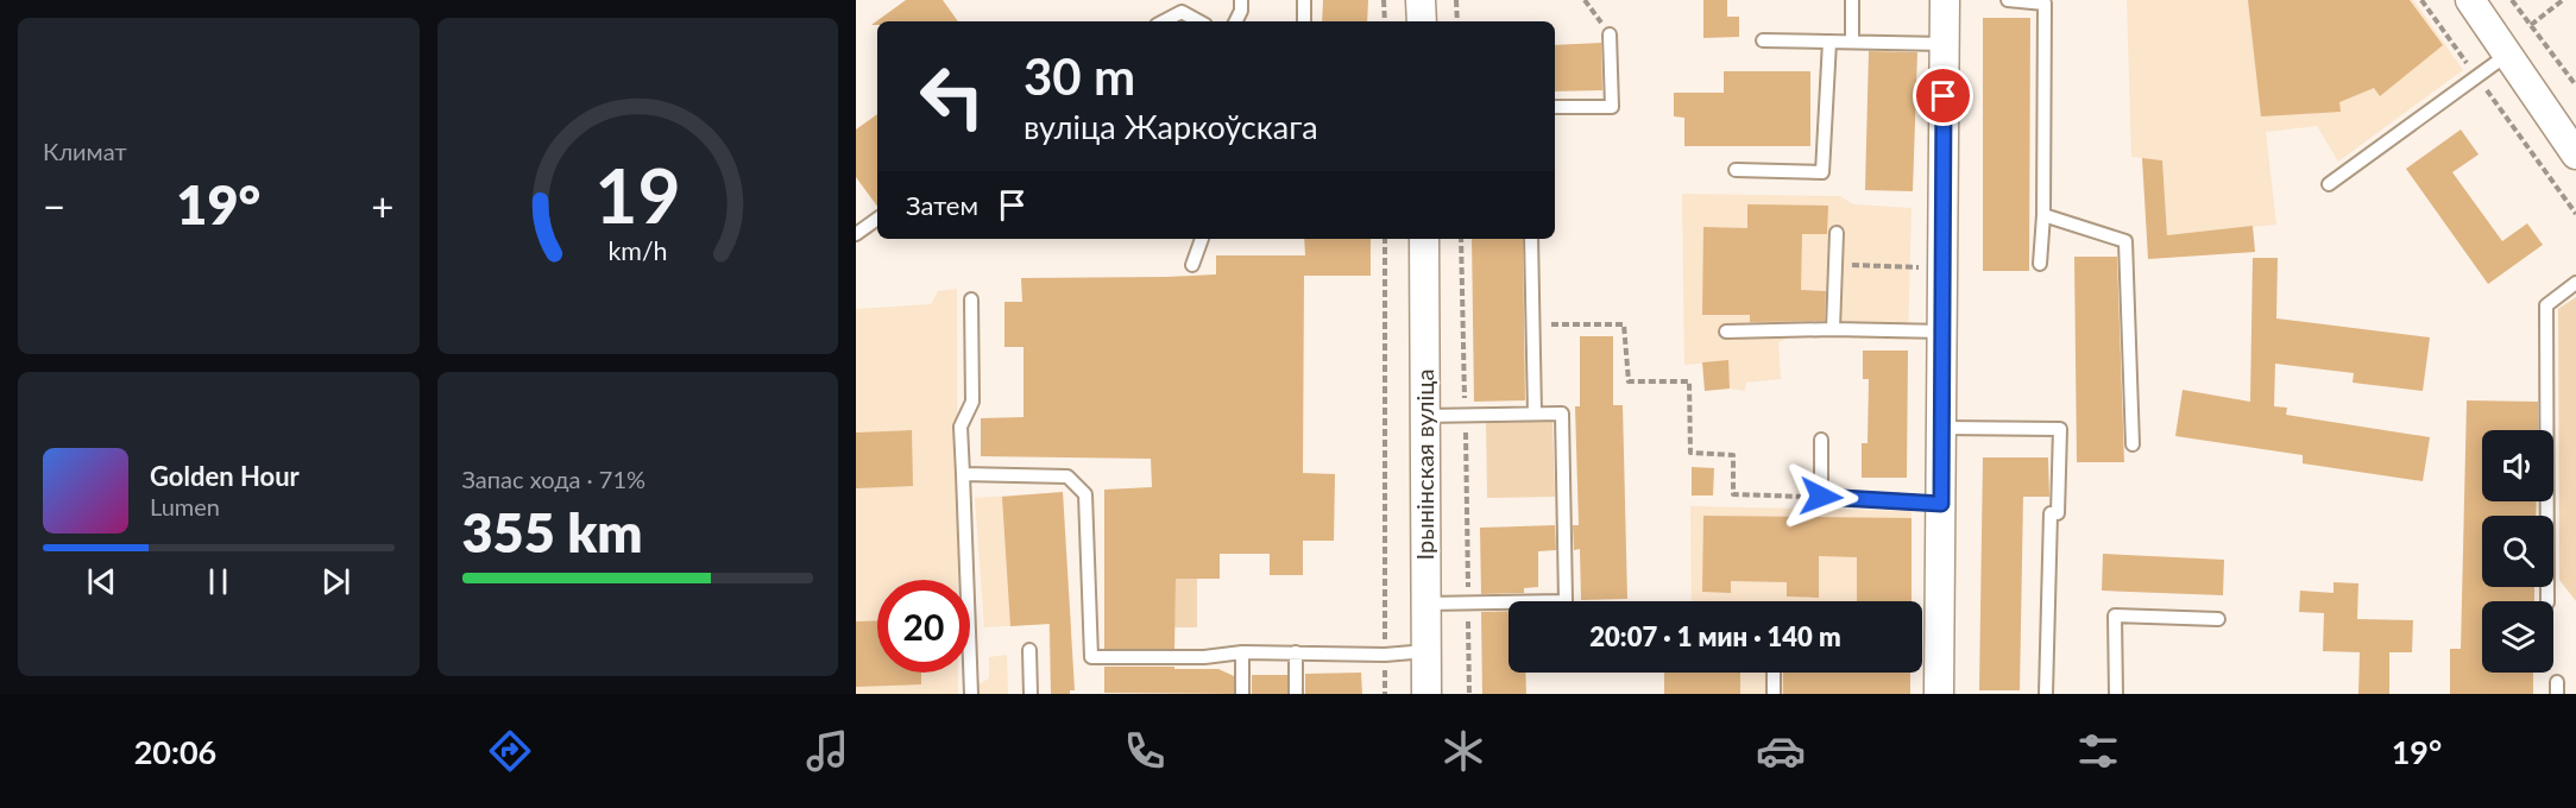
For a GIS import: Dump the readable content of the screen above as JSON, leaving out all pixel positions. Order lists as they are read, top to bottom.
{
  "streets": {
    "street": ["Ірынінская вуліца"]
  },
  "page": {
    "tile": [
      "Климат",
      ["Запас хода · 71%", "355 km"]
    ],
    "turn": ["30 m", "вуліца Жаркоўскага"],
    "then": "Затем",
    "heat": ["−", "19°", "+"],
    "song": ["Golden Hour", "Lumen"],
    "limit": "20",
    "trip": "20:07 · 1 мин · 140 m",
    "tabs": ["20:06", "19°"],
    "gauge": ["19", "km/h"]
  }
}
